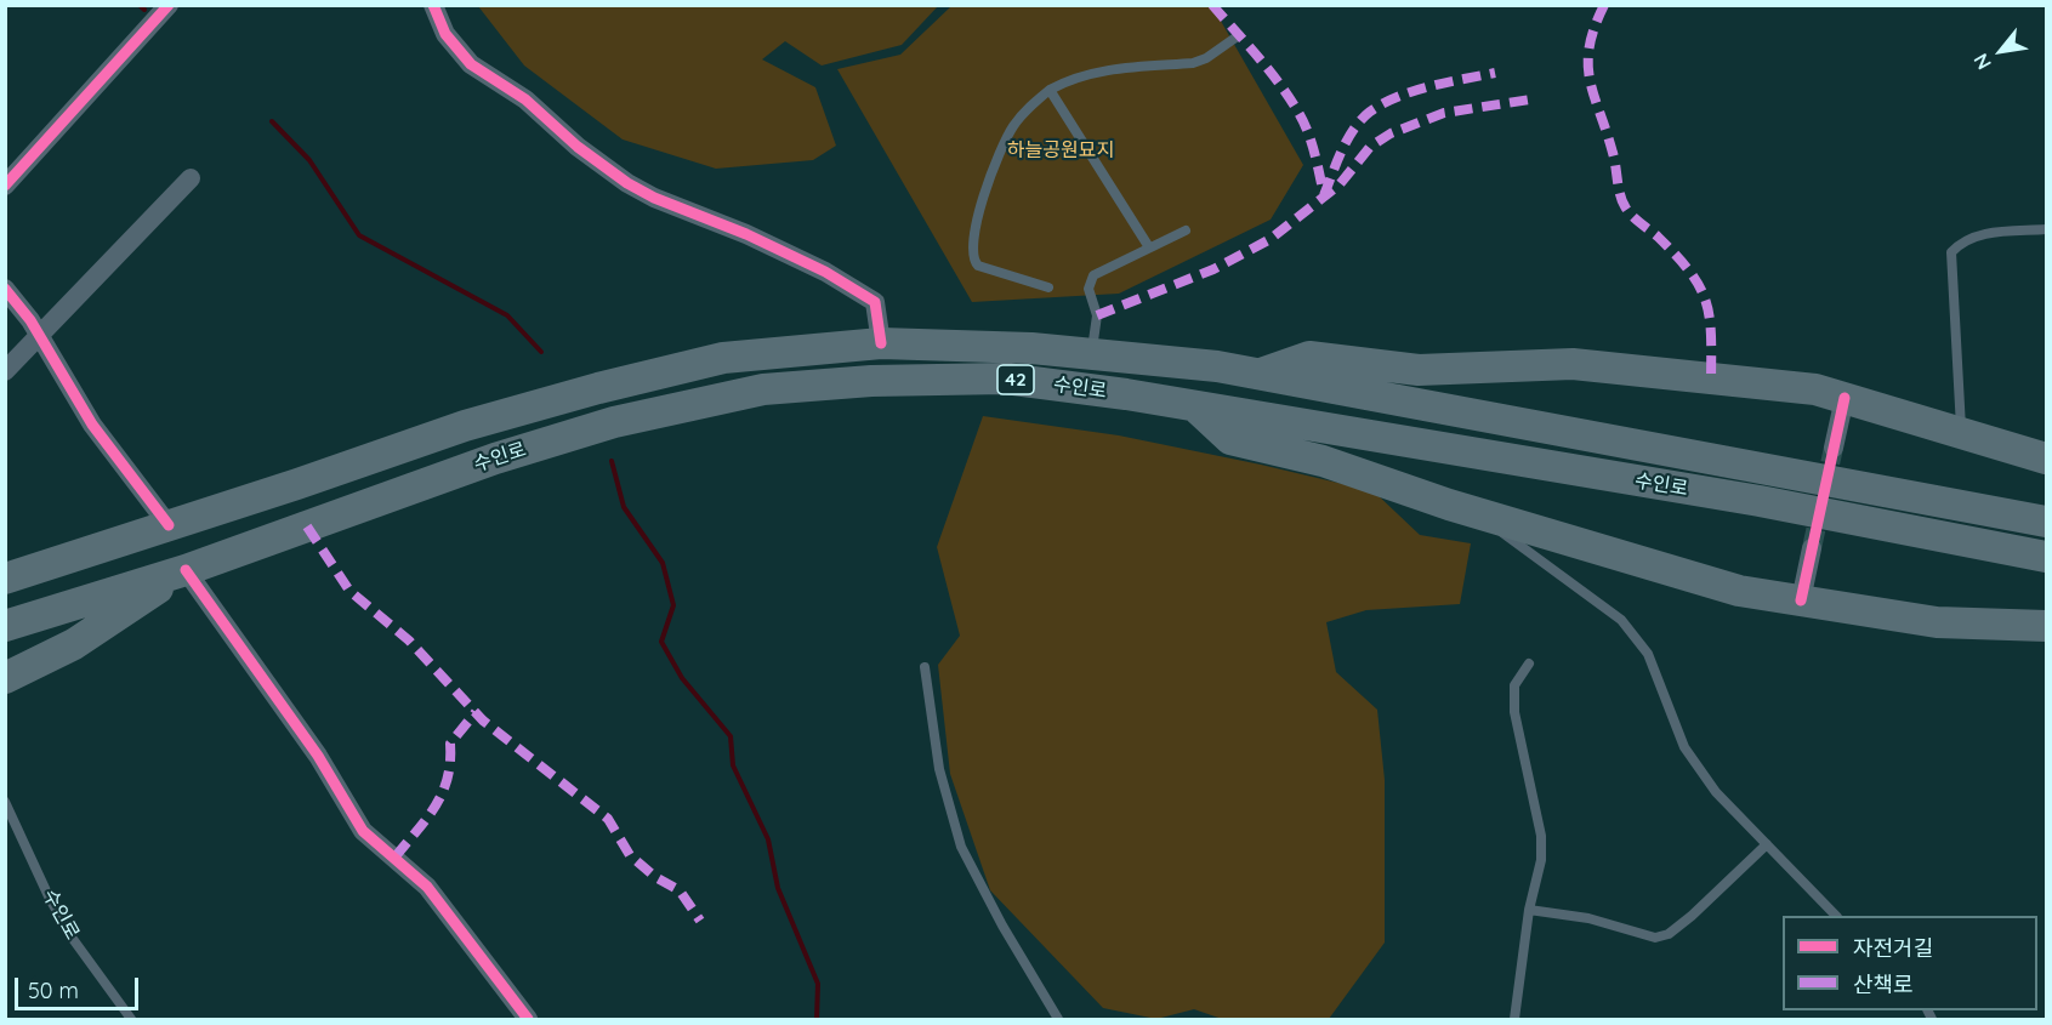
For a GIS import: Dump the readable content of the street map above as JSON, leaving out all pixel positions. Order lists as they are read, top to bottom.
{
  "streets": {
    "main road": ["42", "수인로"]
  },
  "parks": ["하늘공원묘지"],
  "legend": ["자전거길", "산책로"],
  "scale_bar": "50 m",
  "north": "bottom left"
}
